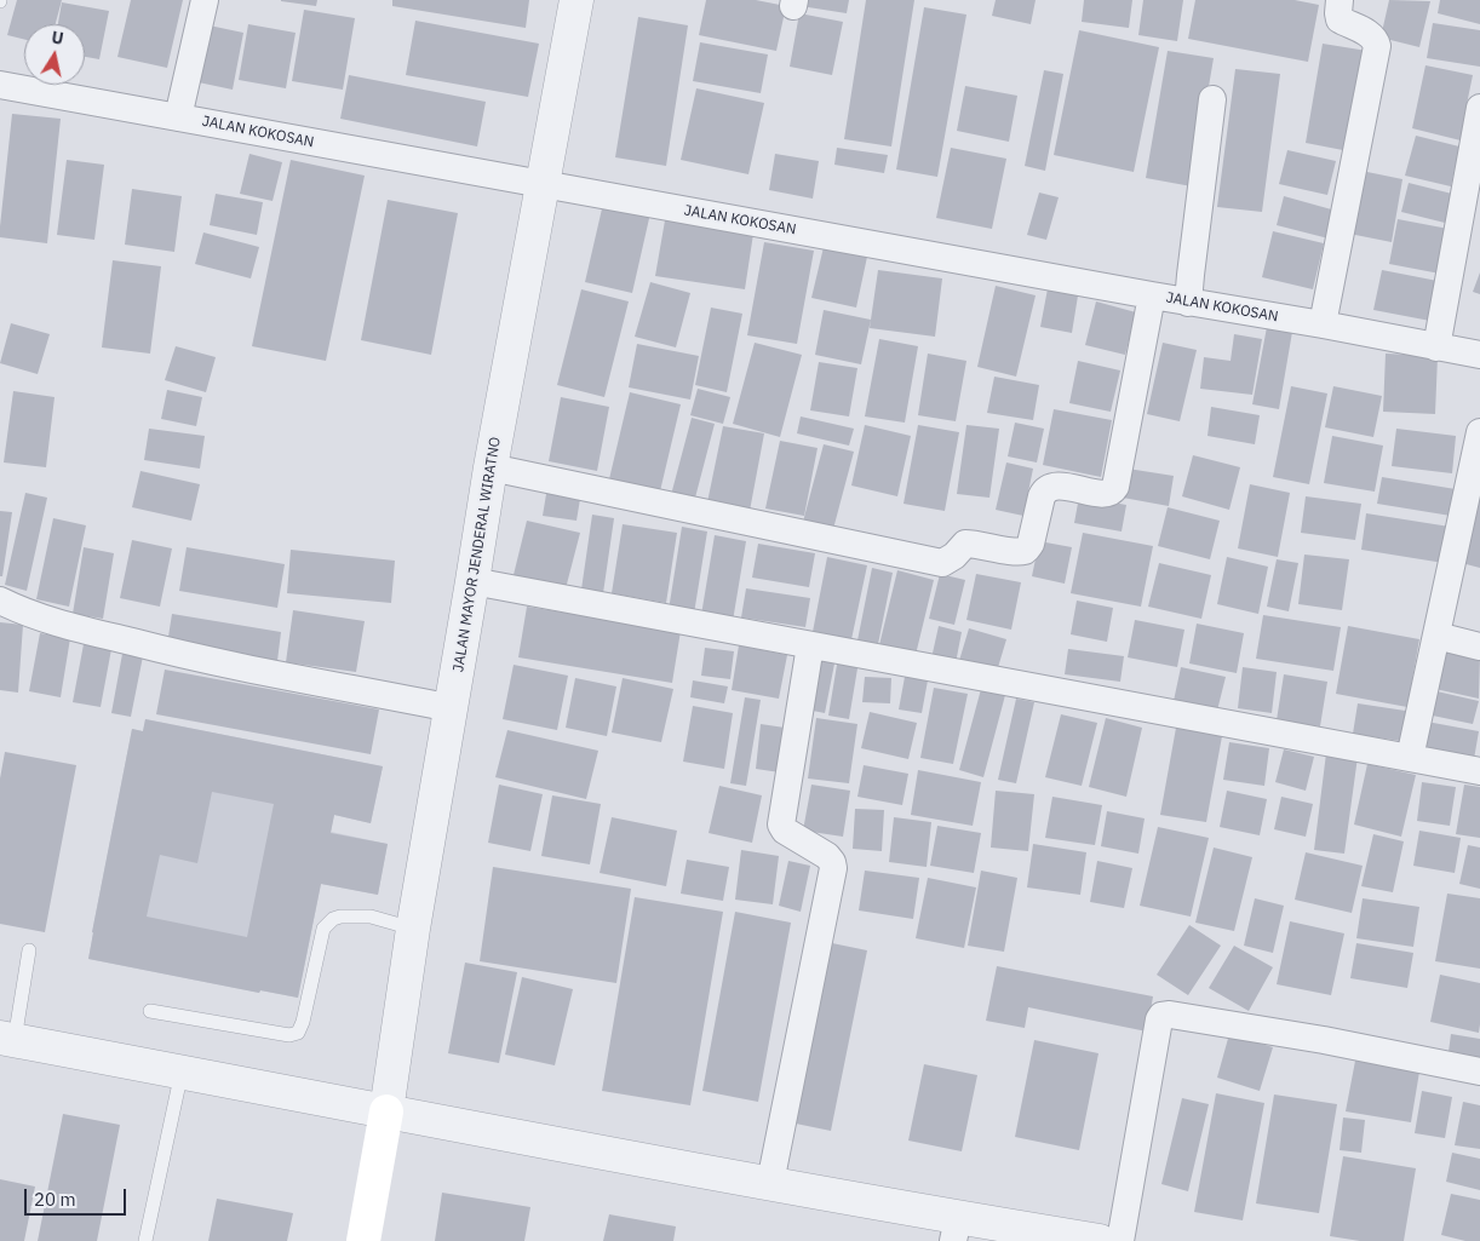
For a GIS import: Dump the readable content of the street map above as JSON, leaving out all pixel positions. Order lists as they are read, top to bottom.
{
  "streets": {
    "street": ["JALAN KOKOSAN", "JALAN MAYOR JENDERAL WIRATNO"]
  },
  "crossings": [
    ["JALAN KOKOSAN", "JALAN MAYOR JENDERAL WIRATNO"]
  ],
  "scale_bar": "20 m",
  "north": "top"
}
